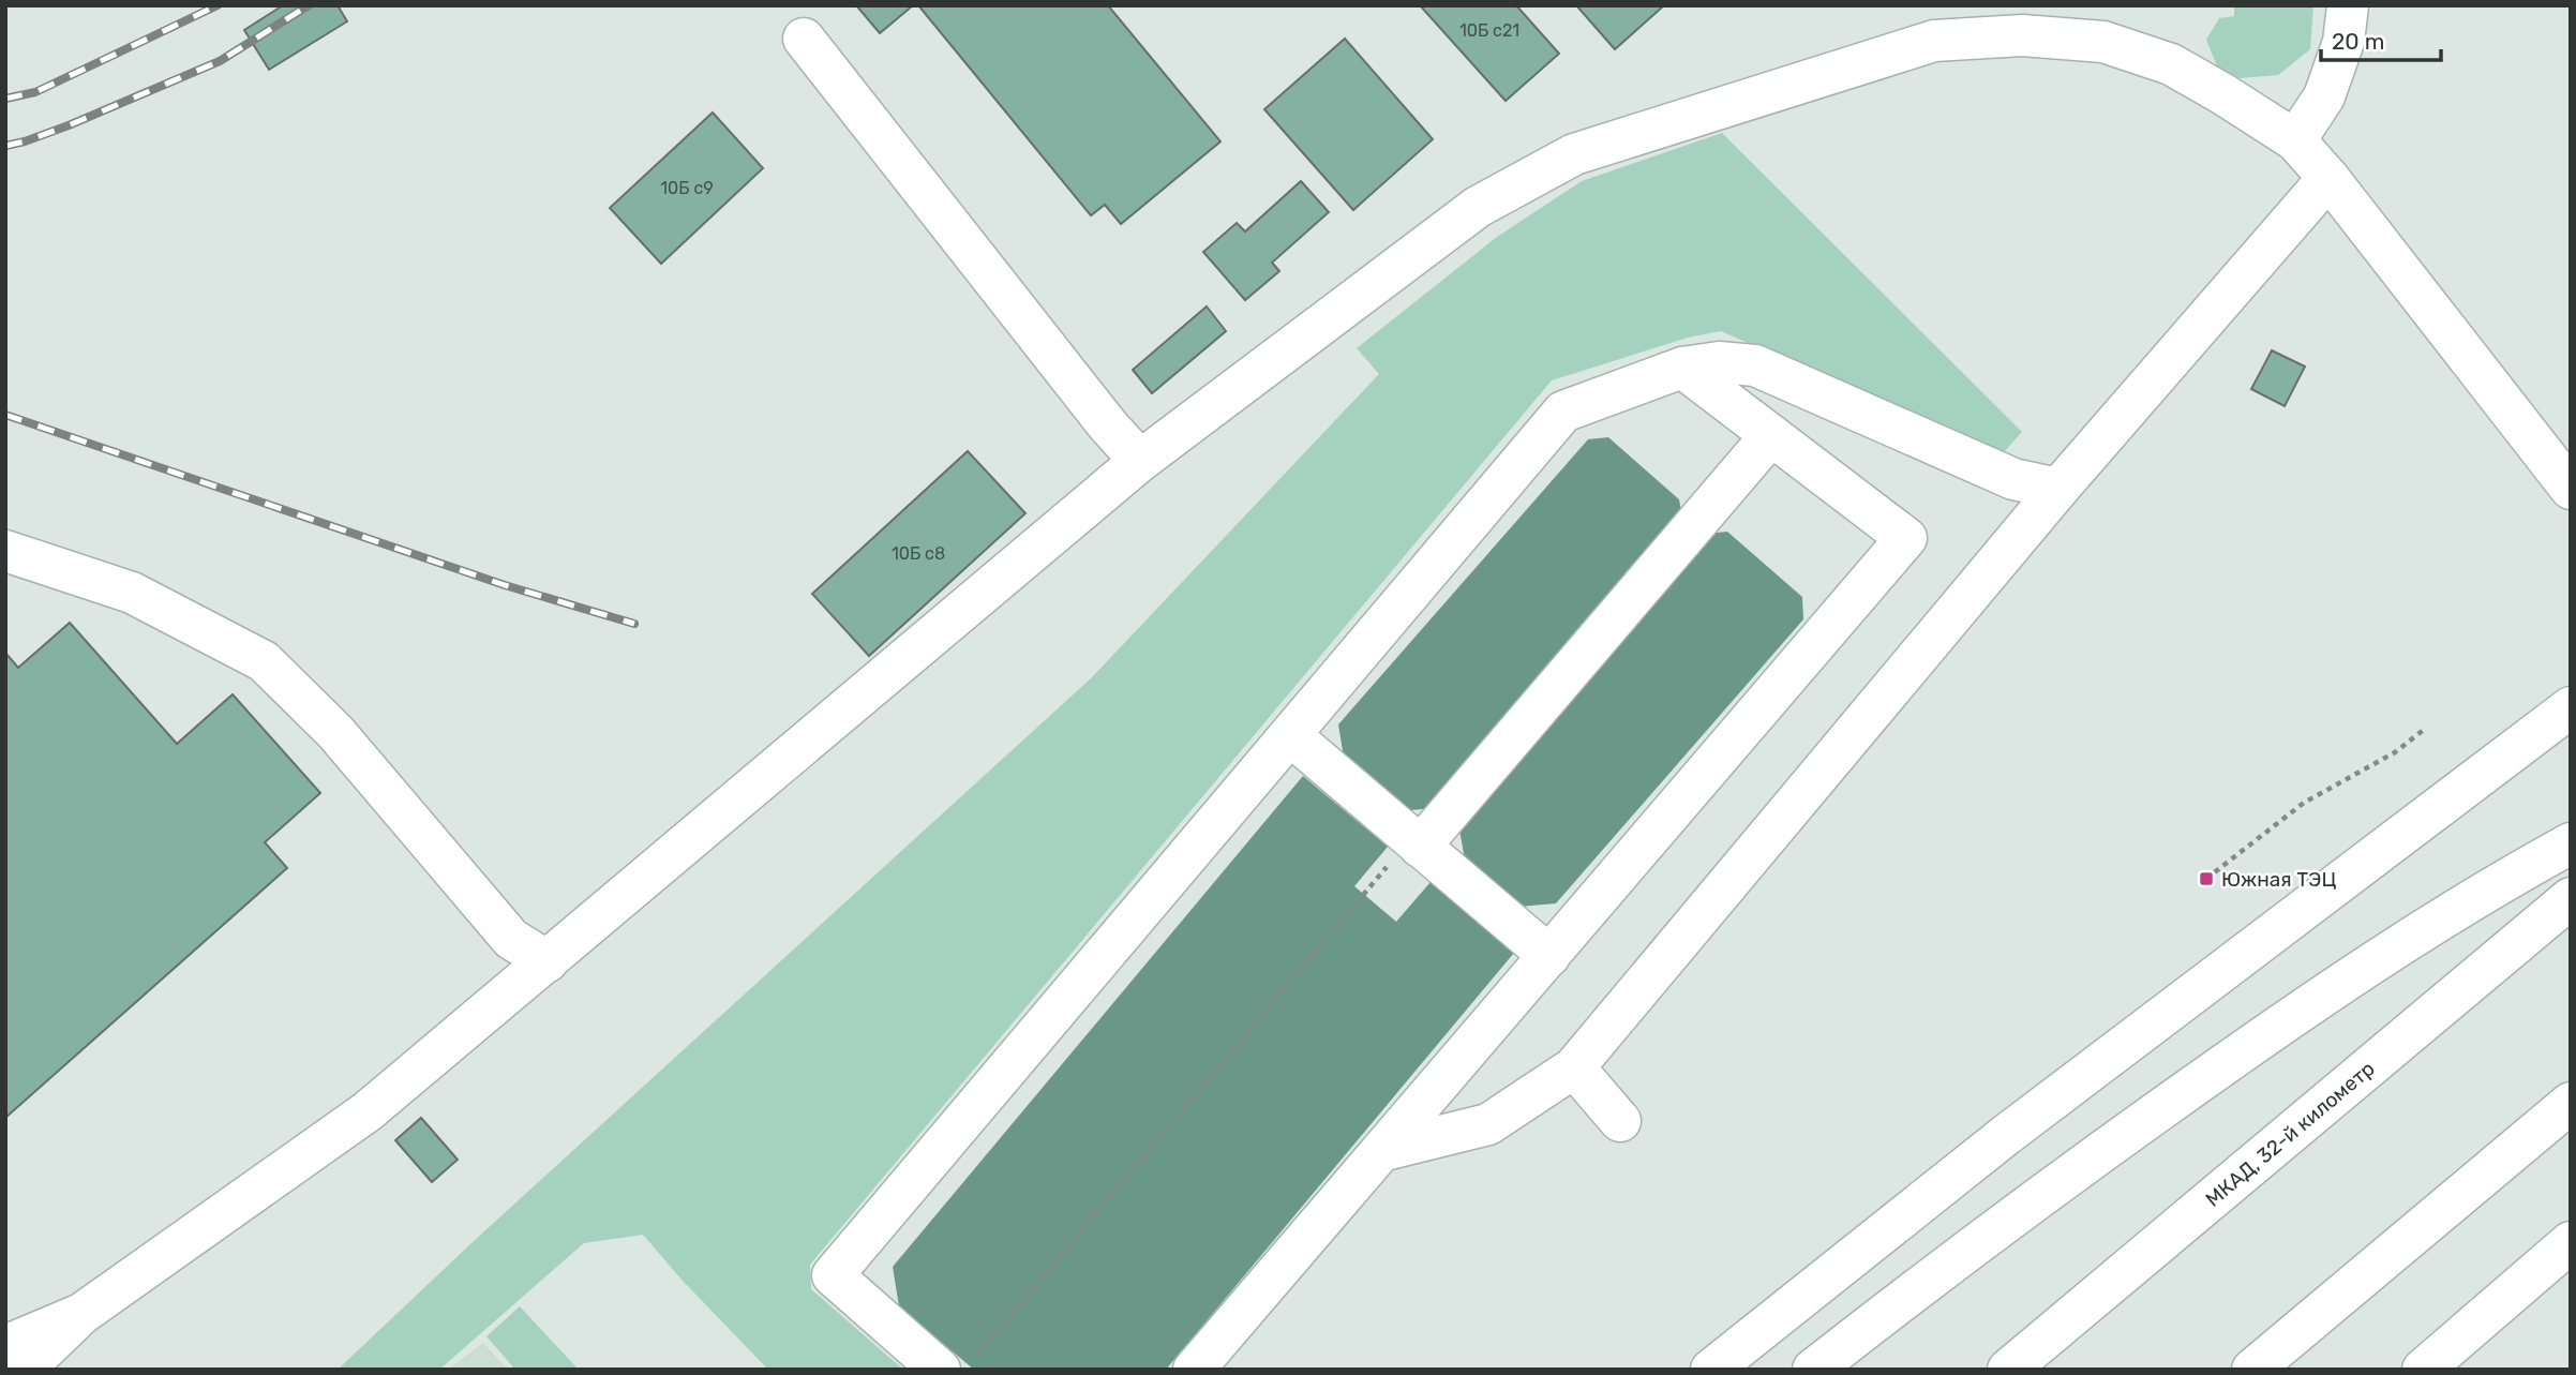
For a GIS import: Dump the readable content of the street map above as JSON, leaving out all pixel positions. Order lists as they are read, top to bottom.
{
  "streets": {
    "main road": ["МКАД, 32-й километр"]
  },
  "places": {
    "transit": ["Южная ТЭЦ"]
  },
  "house_numbers": ["10Б с21", "10Б с9", "10Б с8"],
  "scale_bar": "20 m"
}
